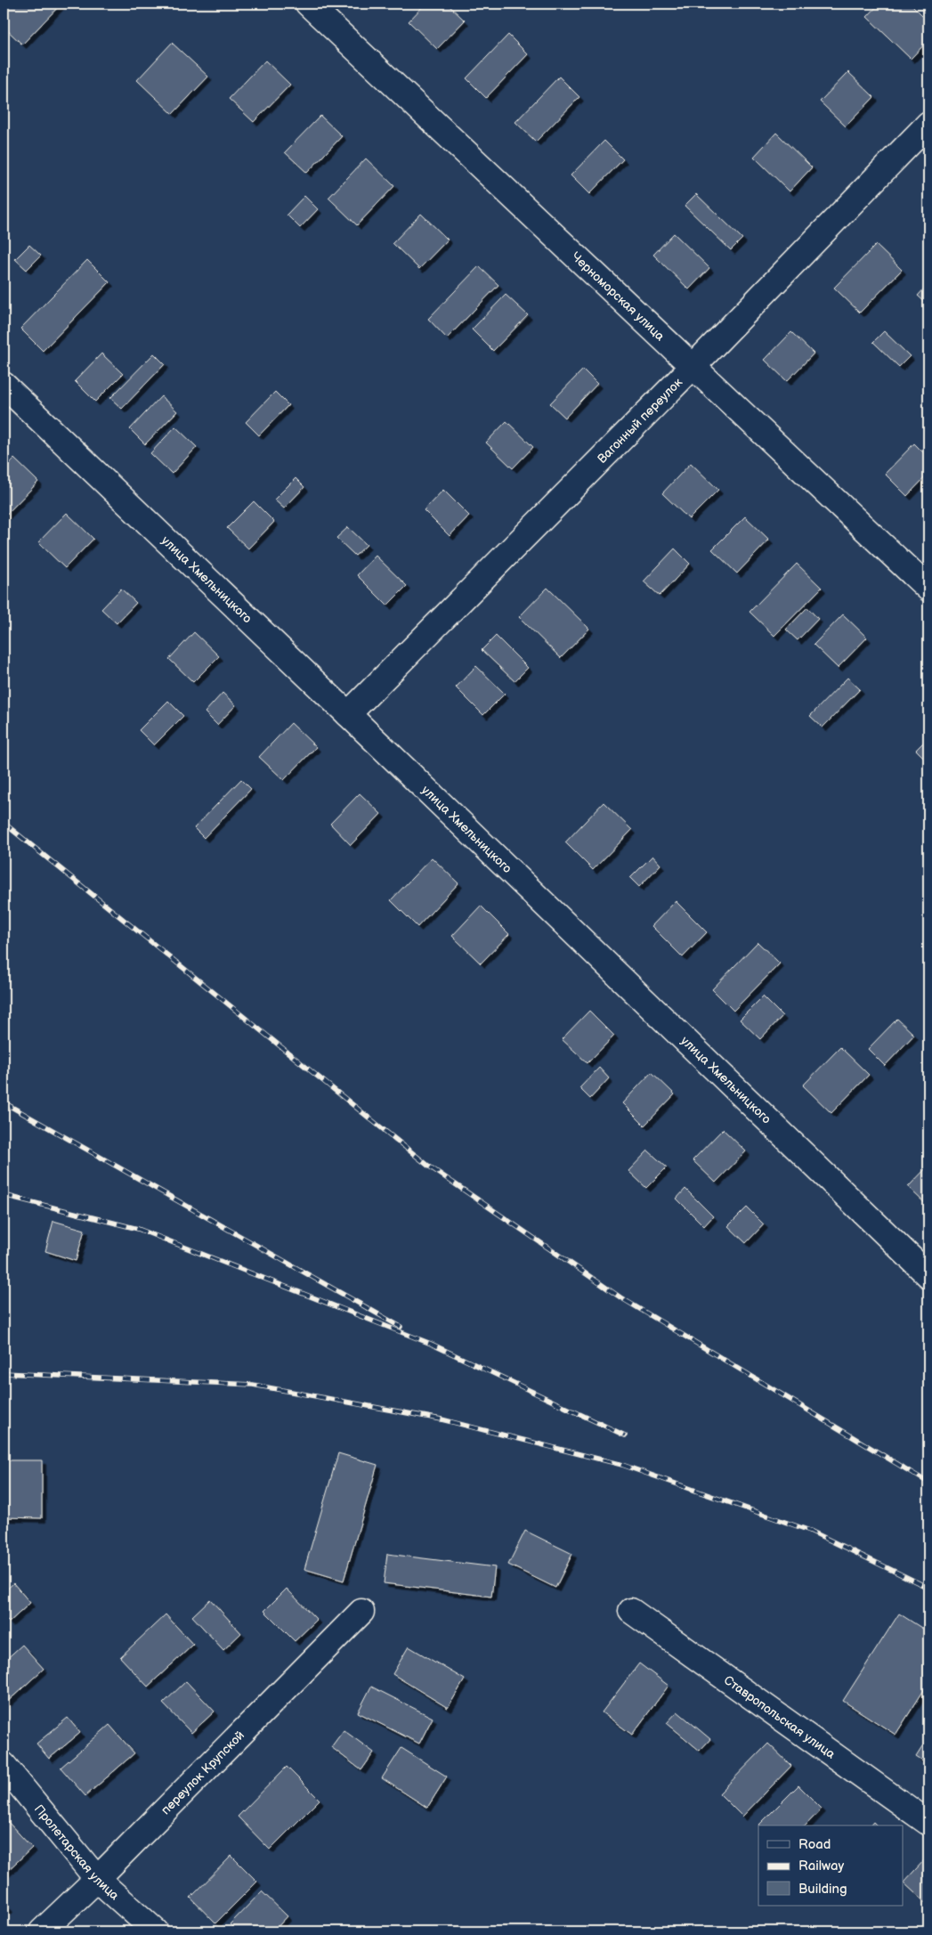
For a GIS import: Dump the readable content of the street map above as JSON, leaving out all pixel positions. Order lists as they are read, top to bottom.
{
  "streets": {
    "street": [
      "Черноморская улица",
      "Вагонный переулок",
      "улица Хмельницкого",
      "Ставропольская улица",
      "переулок Крупской",
      "Пролетарская улица"
    ]
  },
  "crossings": [
    ["Черноморская улица", "Вагонный переулок"],
    ["Вагонный переулок", "улица Хмельницкого"],
    ["переулок Крупской", "Пролетарская улица"]
  ],
  "legend": ["Road", "Railway", "Building"]
}
